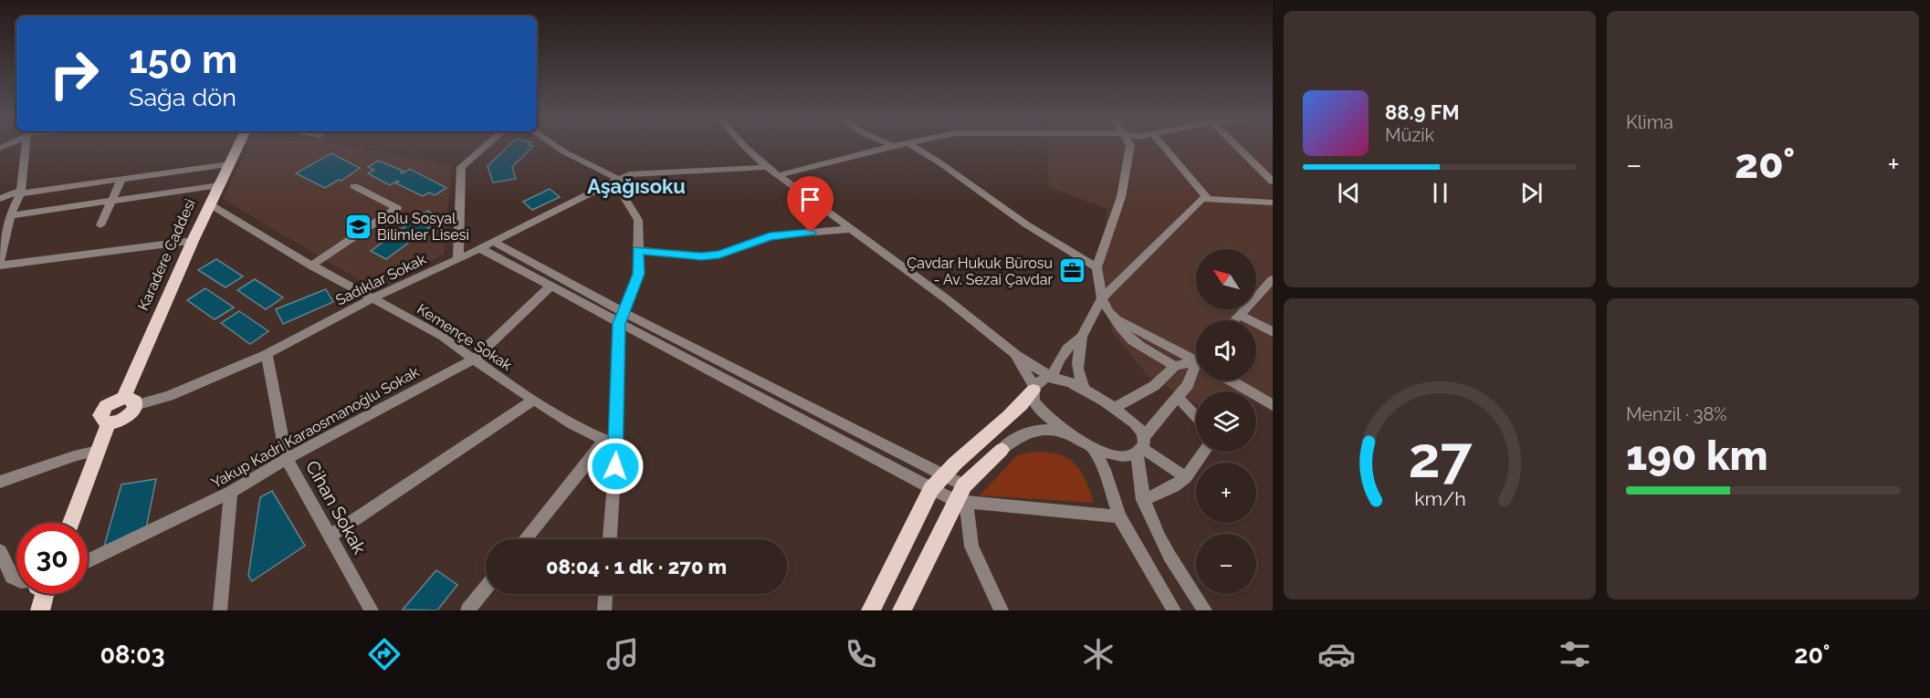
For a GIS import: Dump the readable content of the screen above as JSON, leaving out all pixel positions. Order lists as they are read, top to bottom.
{
  "streets": {
    "main road": ["Karadere Caddesi"],
    "street": [
      "Sadıklar Sokak",
      "Kemençe Sokak",
      "Yakup Kadri Karaosmanoğlu Sokak",
      "Cihan Sokak"
    ]
  },
  "crossings": [
    ["Karadere Caddesi", "Sadıklar Sokak"],
    ["Karadere Caddesi", "Kemençe Sokak"],
    ["Sadıklar Sokak", "Kemençe Sokak"],
    ["Sadıklar Sokak", "Cihan Sokak"],
    ["Kemençe Sokak", "Yakup Kadri Karaosmanoğlu Sokak"],
    ["Yakup Kadri Karaosmanoğlu Sokak", "Cihan Sokak"]
  ],
  "districts": ["Aşağısoku"],
  "places": {
    "school or university": ["Bolu Sosyal Bilimler Lisesi"],
    "office": ["Çavdar Hukuk Bürosu - Av. Sezai Çavdar"]
  },
  "north": "top left",
  "page": {
    "tile": [
      "Klima",
      ["Menzil · 38%", "190 km"]
    ],
    "turn": ["150 m", "Sağa dön"],
    "song": ["88.9 FM", "Müzik"],
    "heat": ["−", "20°", "+"],
    "map_buttons": ["+", "−"],
    "limit": "30",
    "trip": "08:04 · 1 dk · 270 m",
    "tabs": ["08:03", "20°"],
    "gauge": ["27", "km/h"]
  }
}
